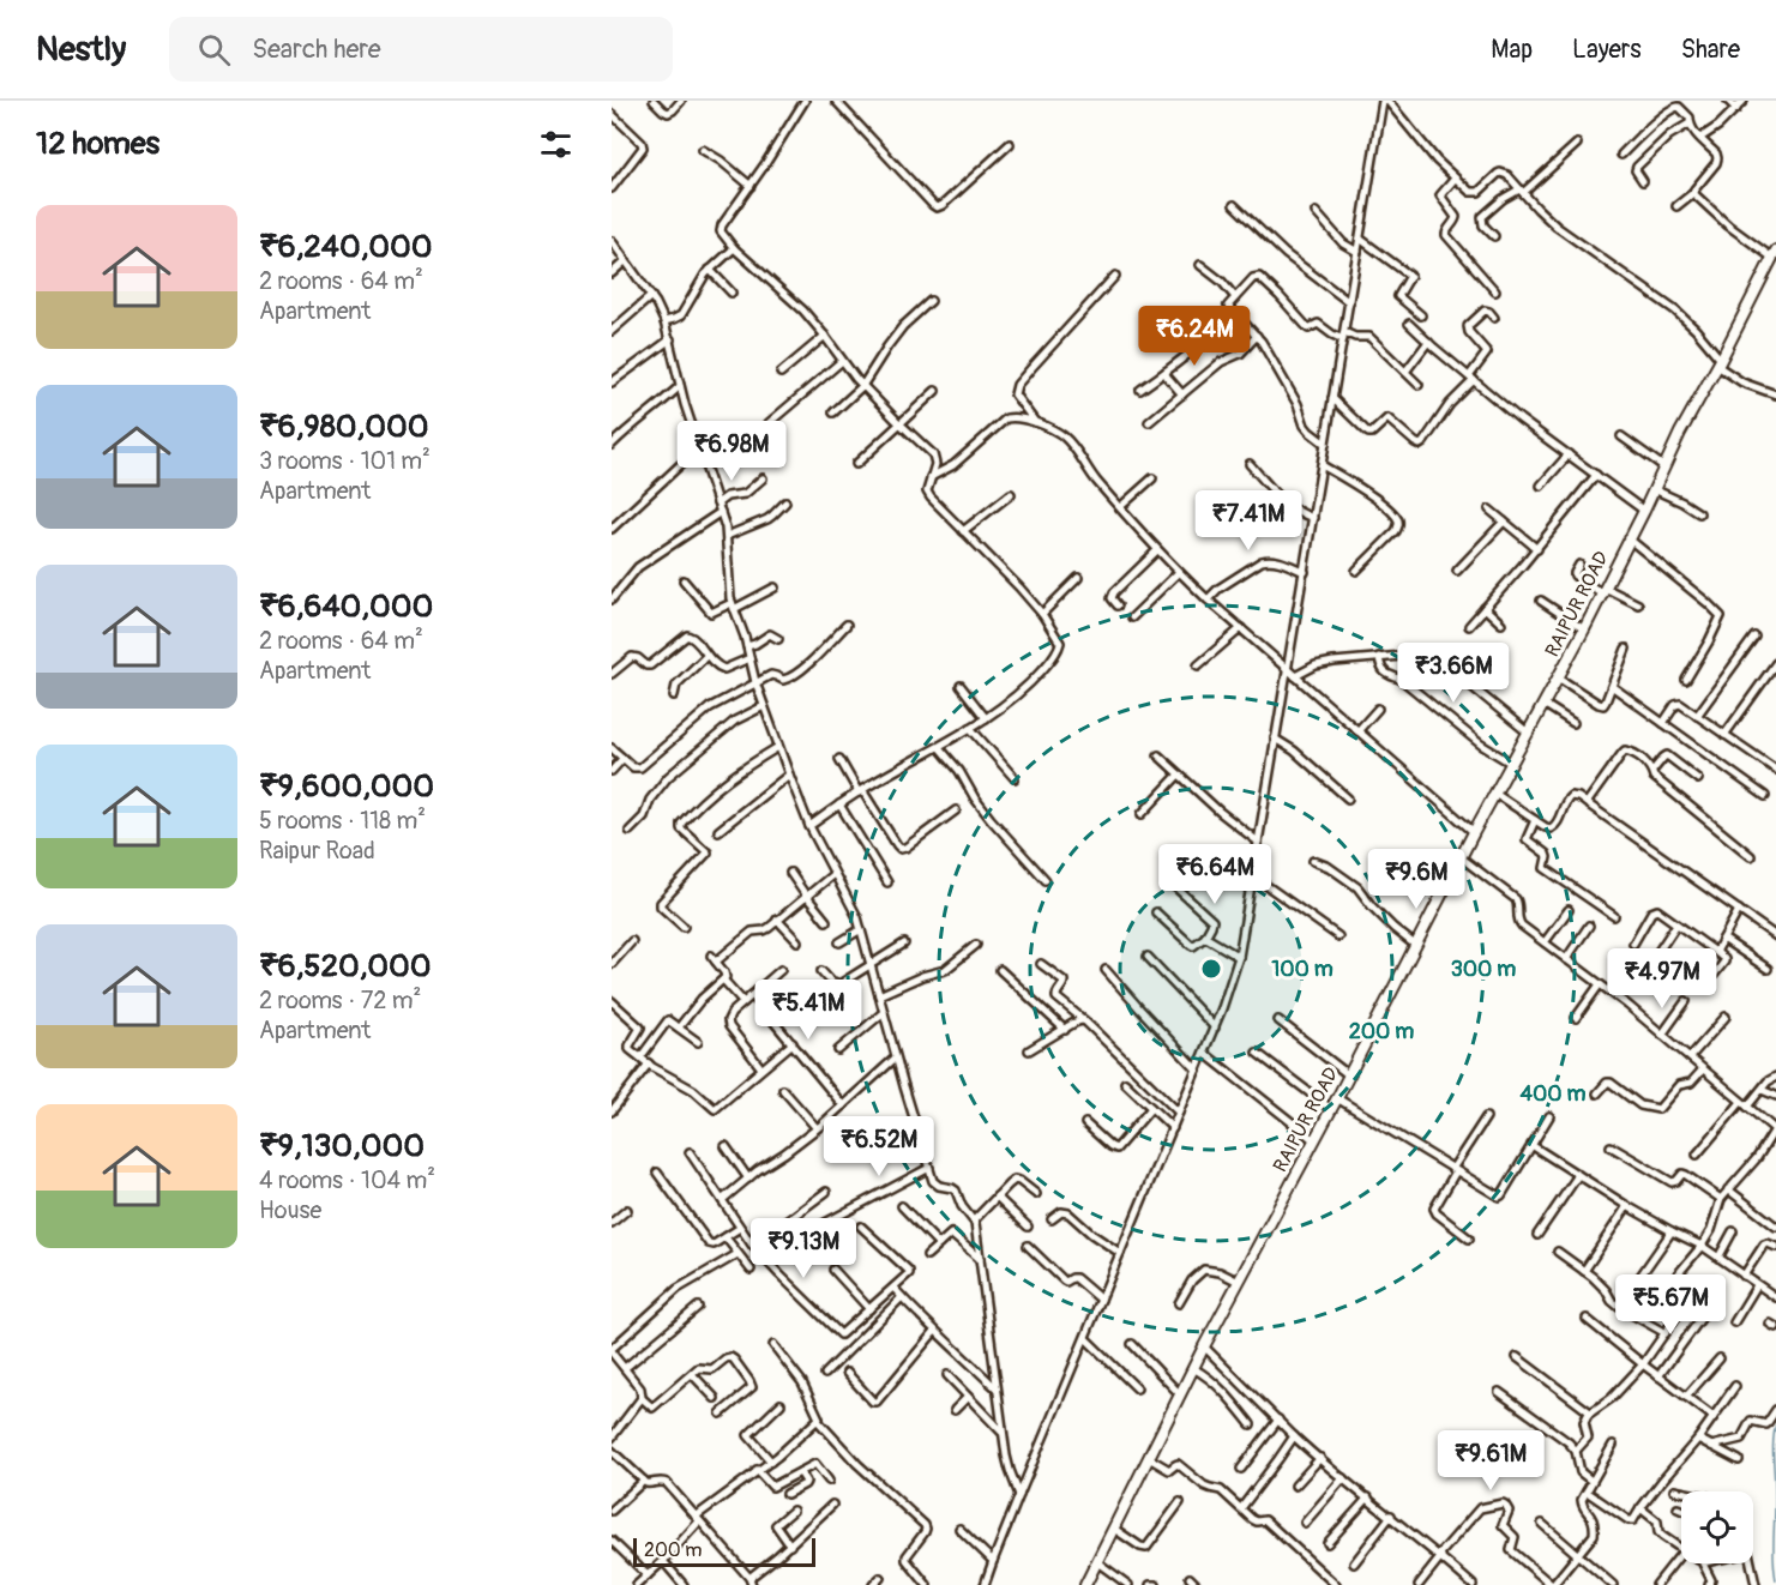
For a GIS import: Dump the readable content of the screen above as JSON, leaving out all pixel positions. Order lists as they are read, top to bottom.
{
  "streets": {
    "main road": ["RAIPUR ROAD"]
  },
  "scale_bar": "200 m",
  "page": {
    "header": "Nestly",
    "search": "Search here",
    "nav": ["Map", "Layers", "Share"],
    "heading": "12 homes",
    "list": [
      {
        "name": "₹6,240,000",
        "note": "2 rooms · 64 m² · Apartment"
      },
      {
        "name": "₹6,980,000",
        "note": "3 rooms · 101 m² · Apartment"
      },
      {
        "name": "₹6,640,000",
        "note": "2 rooms · 64 m² · Apartment"
      },
      {
        "name": "₹9,600,000",
        "note": "5 rooms · 118 m² · Raipur Road"
      },
      {
        "name": "₹6,520,000",
        "note": "2 rooms · 72 m² · Apartment"
      },
      {
        "name": "₹9,130,000",
        "note": "4 rooms · 104 m² · House"
      }
    ],
    "price": [
      "₹6.24M",
      "₹6.98M",
      "₹7.41M",
      "₹3.66M",
      "₹6.64M",
      "₹9.6M",
      "₹4.97M",
      "₹5.41M",
      "₹6.52M",
      "₹9.13M",
      "₹5.67M",
      "₹9.61M"
    ],
    "scale": "200 m"
  },
  "rings": [
    "100 m",
    "300 m",
    "200 m",
    "400 m"
  ]
}
